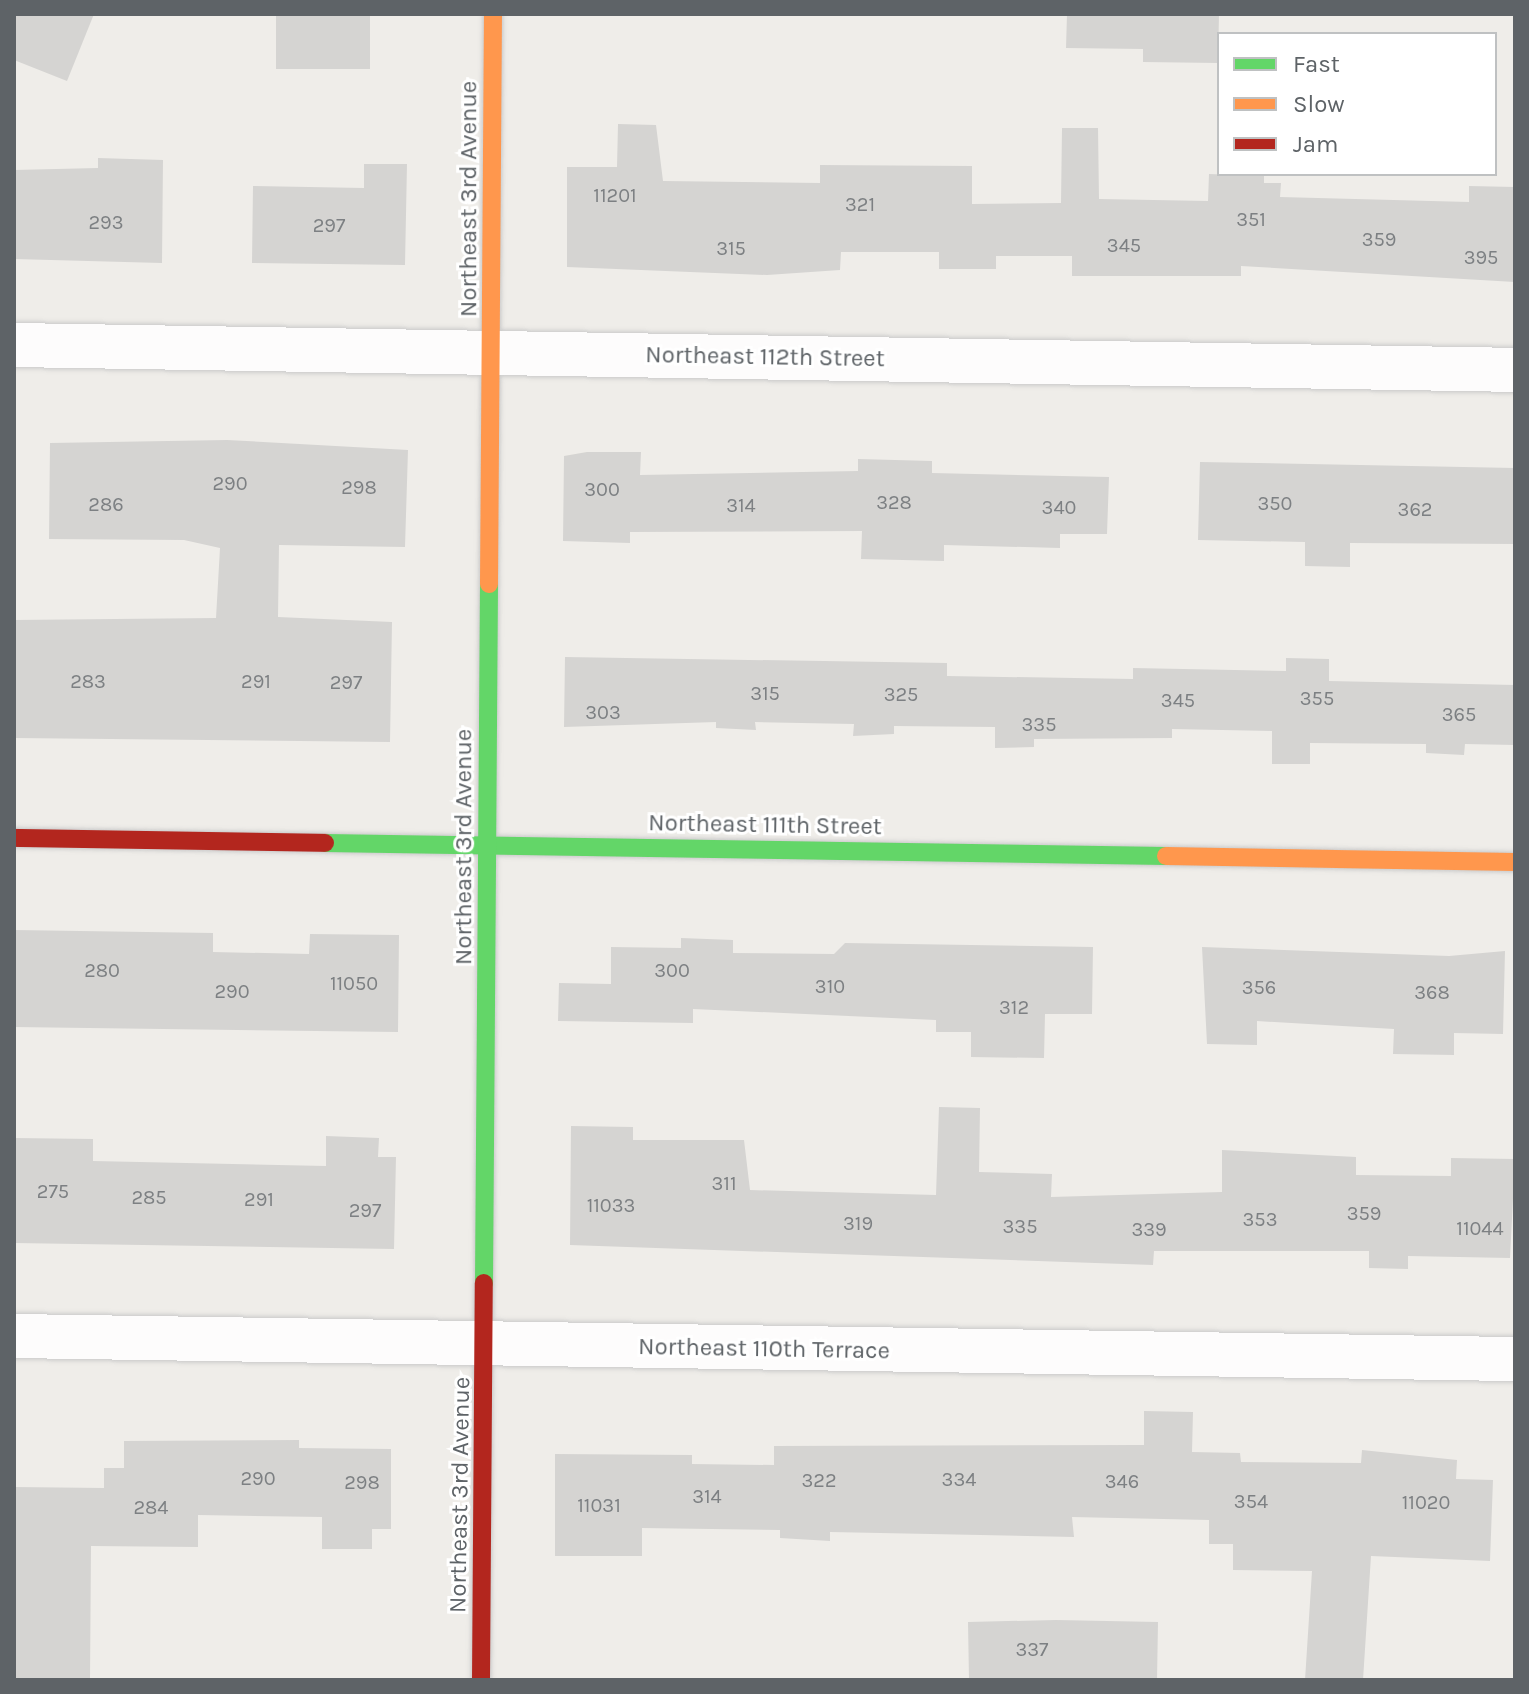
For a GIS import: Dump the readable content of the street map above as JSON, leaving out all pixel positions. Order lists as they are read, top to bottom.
{
  "streets": {
    "street": [
      "Northeast 3rd Avenue",
      "Northeast 112th Street",
      "Northeast 111th Street",
      "Northeast 110th Terrace"
    ]
  },
  "crossings": [
    ["Northeast 3rd Avenue", "Northeast 112th Street"],
    ["Northeast 3rd Avenue", "Northeast 111th Street"],
    ["Northeast 3rd Avenue", "Northeast 110th Terrace"]
  ],
  "house_numbers": [
    "11201",
    "321",
    "351",
    "293",
    "297",
    "359",
    "345",
    "315",
    "395",
    "290",
    "298",
    "300",
    "328",
    "350",
    "286",
    "314",
    "340",
    "362",
    "283",
    "291",
    "297",
    "315",
    "325",
    "355",
    "345",
    "303",
    "365",
    "335",
    "280",
    "300",
    "11050",
    "310",
    "356",
    "290",
    "368",
    "312",
    "311",
    "275",
    "285",
    "291",
    "11033",
    "297",
    "359",
    "353",
    "319",
    "335",
    "11044",
    "339",
    "290",
    "334",
    "322",
    "346",
    "298",
    "314",
    "354",
    "11020",
    "11031",
    "284",
    "337"
  ],
  "legend": ["Fast", "Slow", "Jam"]
}
